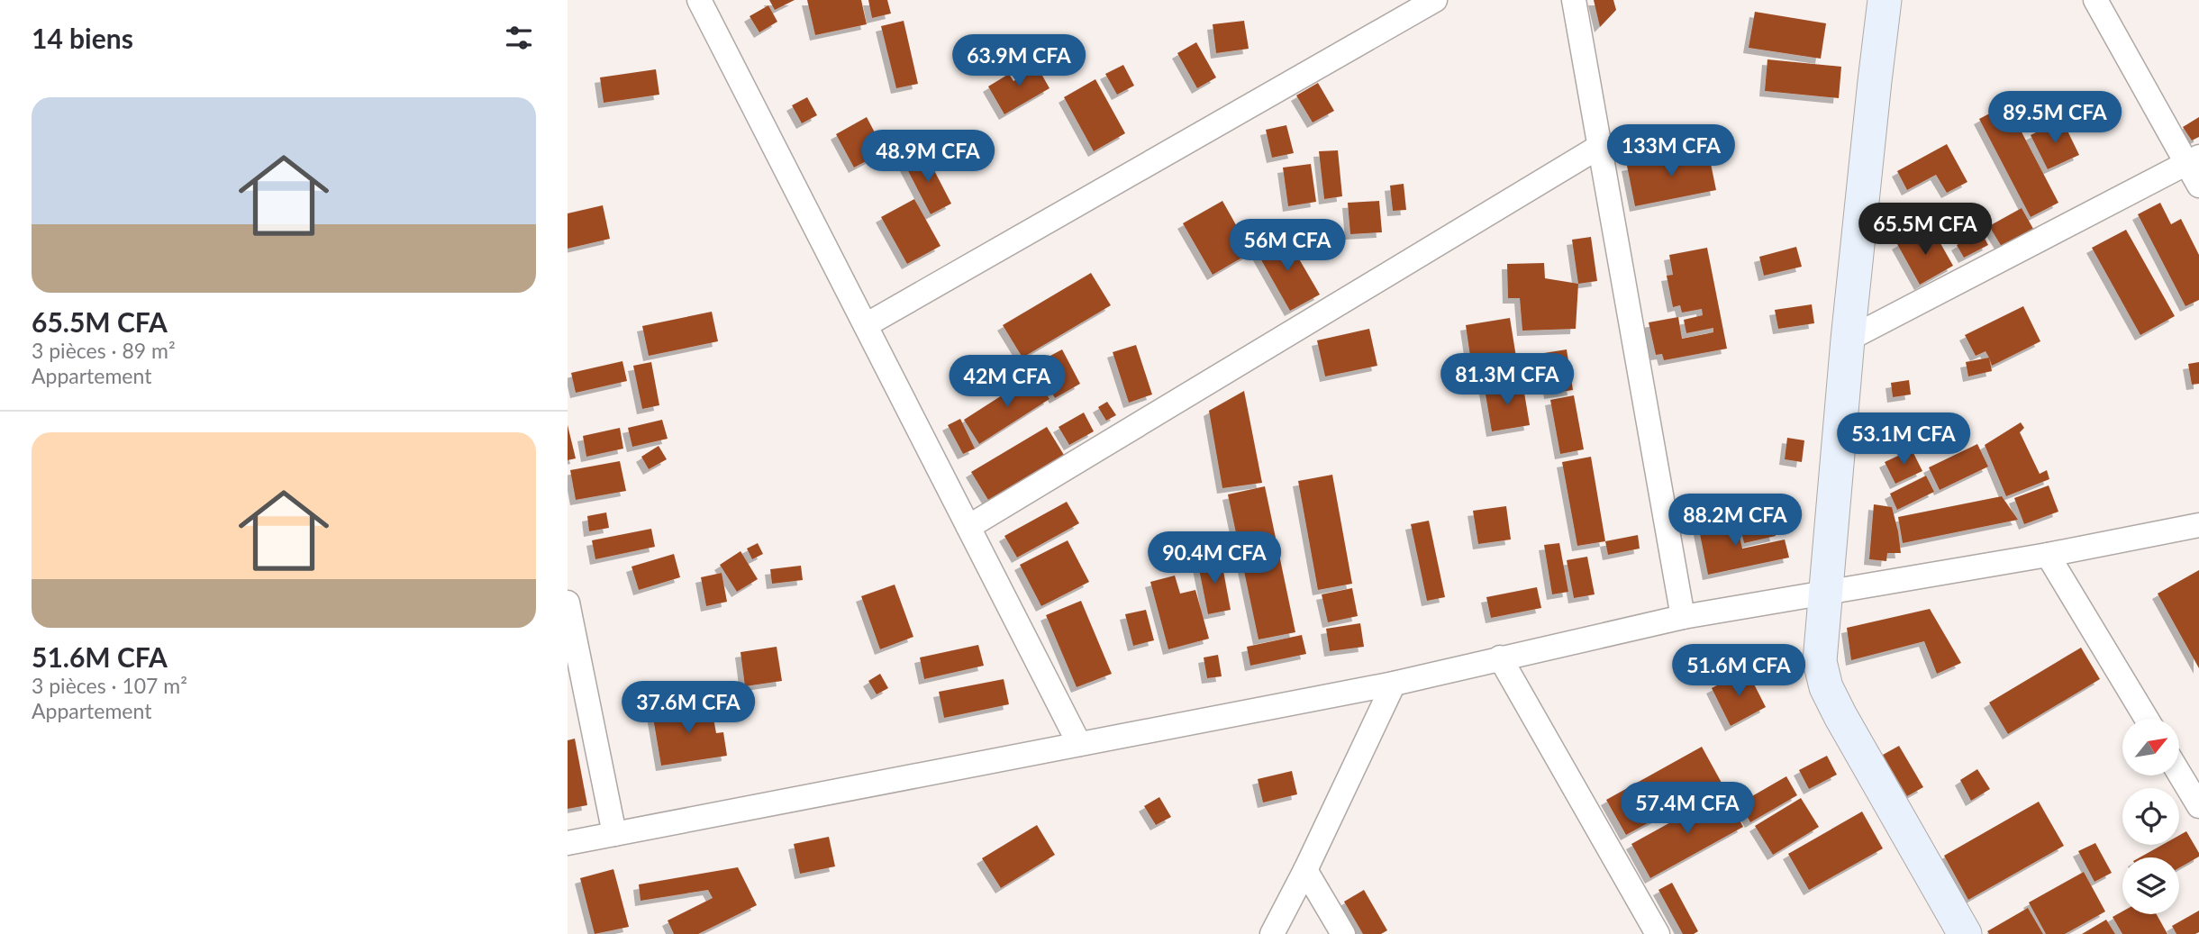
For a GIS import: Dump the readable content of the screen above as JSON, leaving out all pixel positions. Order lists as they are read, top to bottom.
{
  "north": "top right",
  "page": {
    "heading": "14 biens",
    "price": [
      "63.9M CFA",
      "89.5M CFA",
      "133M CFA",
      "48.9M CFA",
      "65.5M CFA",
      "56M CFA",
      "81.3M CFA",
      "42M CFA",
      "53.1M CFA",
      "88.2M CFA",
      "90.4M CFA",
      "51.6M CFA",
      "37.6M CFA",
      "57.4M CFA"
    ],
    "list": [
      {
        "name": "65.5M CFA",
        "note": "3 pièces · 89 m² · Appartement"
      },
      {
        "name": "51.6M CFA",
        "note": "3 pièces · 107 m² · Appartement"
      }
    ]
  }
}
